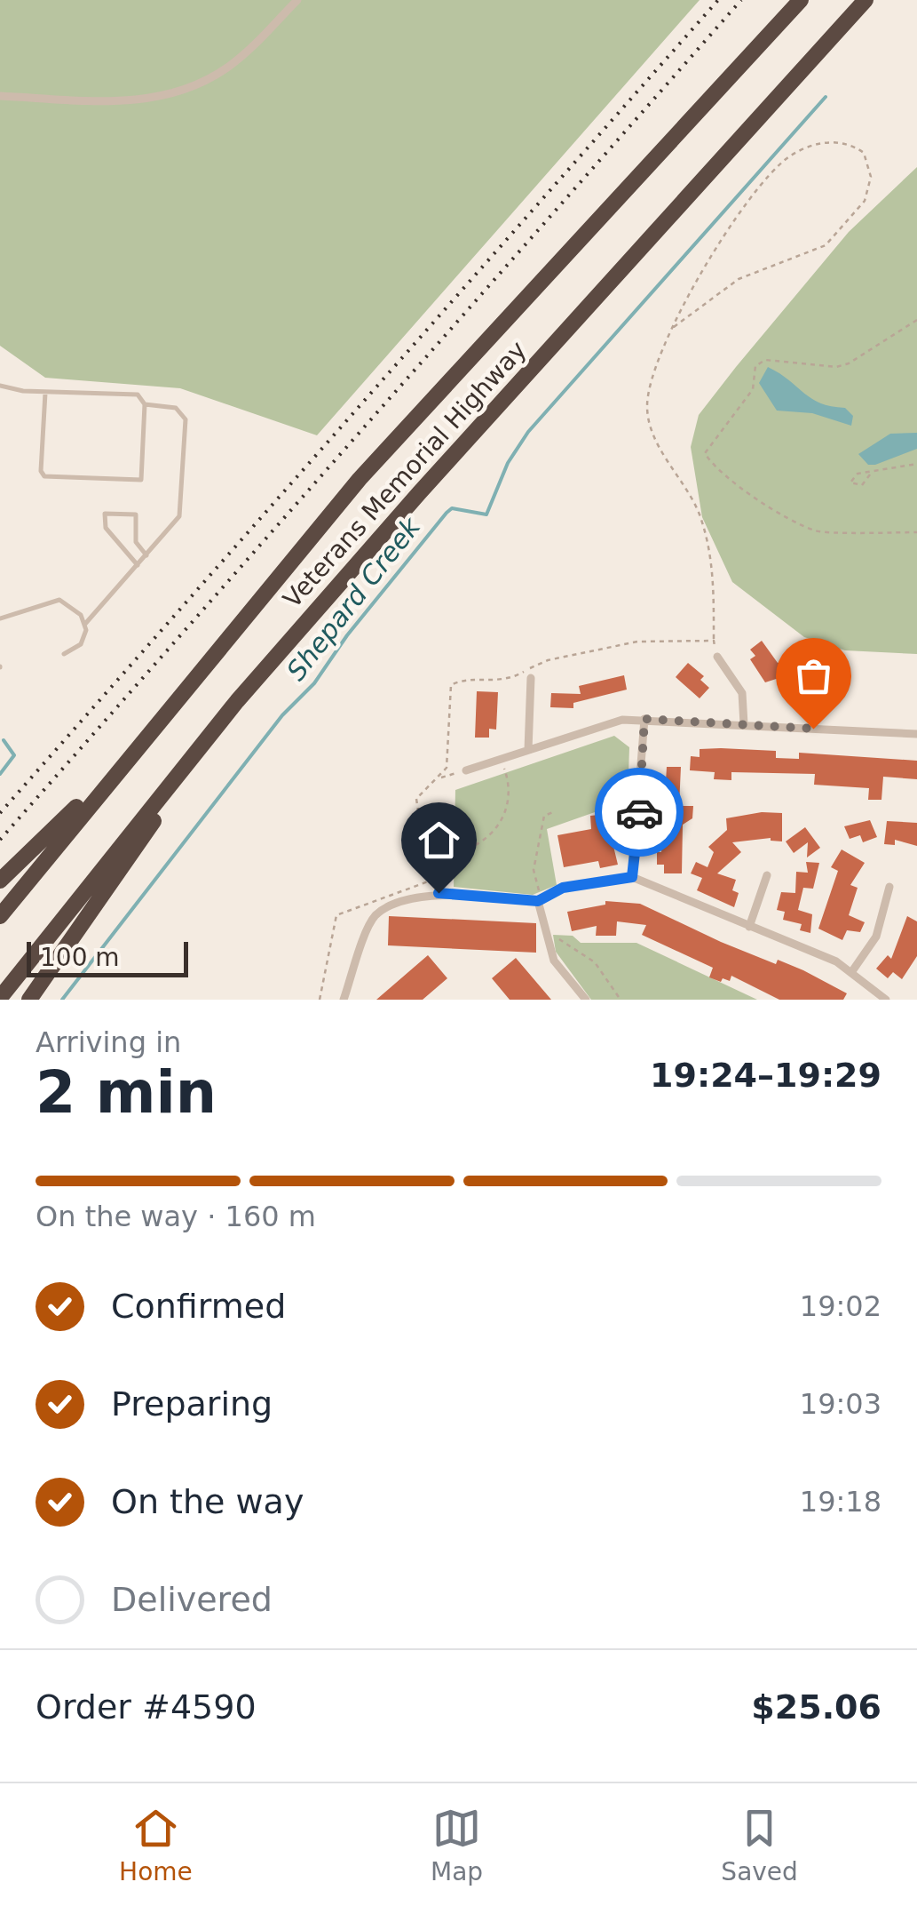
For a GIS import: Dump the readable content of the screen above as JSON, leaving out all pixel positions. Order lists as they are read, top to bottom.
{
  "streets": {
    "highway": ["Veterans Memorial Highway"]
  },
  "water": ["Shepard Creek"],
  "scale_bar": "100 m",
  "page": {
    "scale": "100 m",
    "heading": ["2 min", "Arriving in", "19:24–19:29"],
    "panel": ["Order #4590", "$25.06"],
    "bar": "On the way · 160 m",
    "list": [
      ["Confirmed", "19:02"],
      ["Preparing", "19:03"],
      ["On the way", "19:18"],
      "Delivered"
    ],
    "tabs": ["Home", "Map", "Saved"]
  }
}
